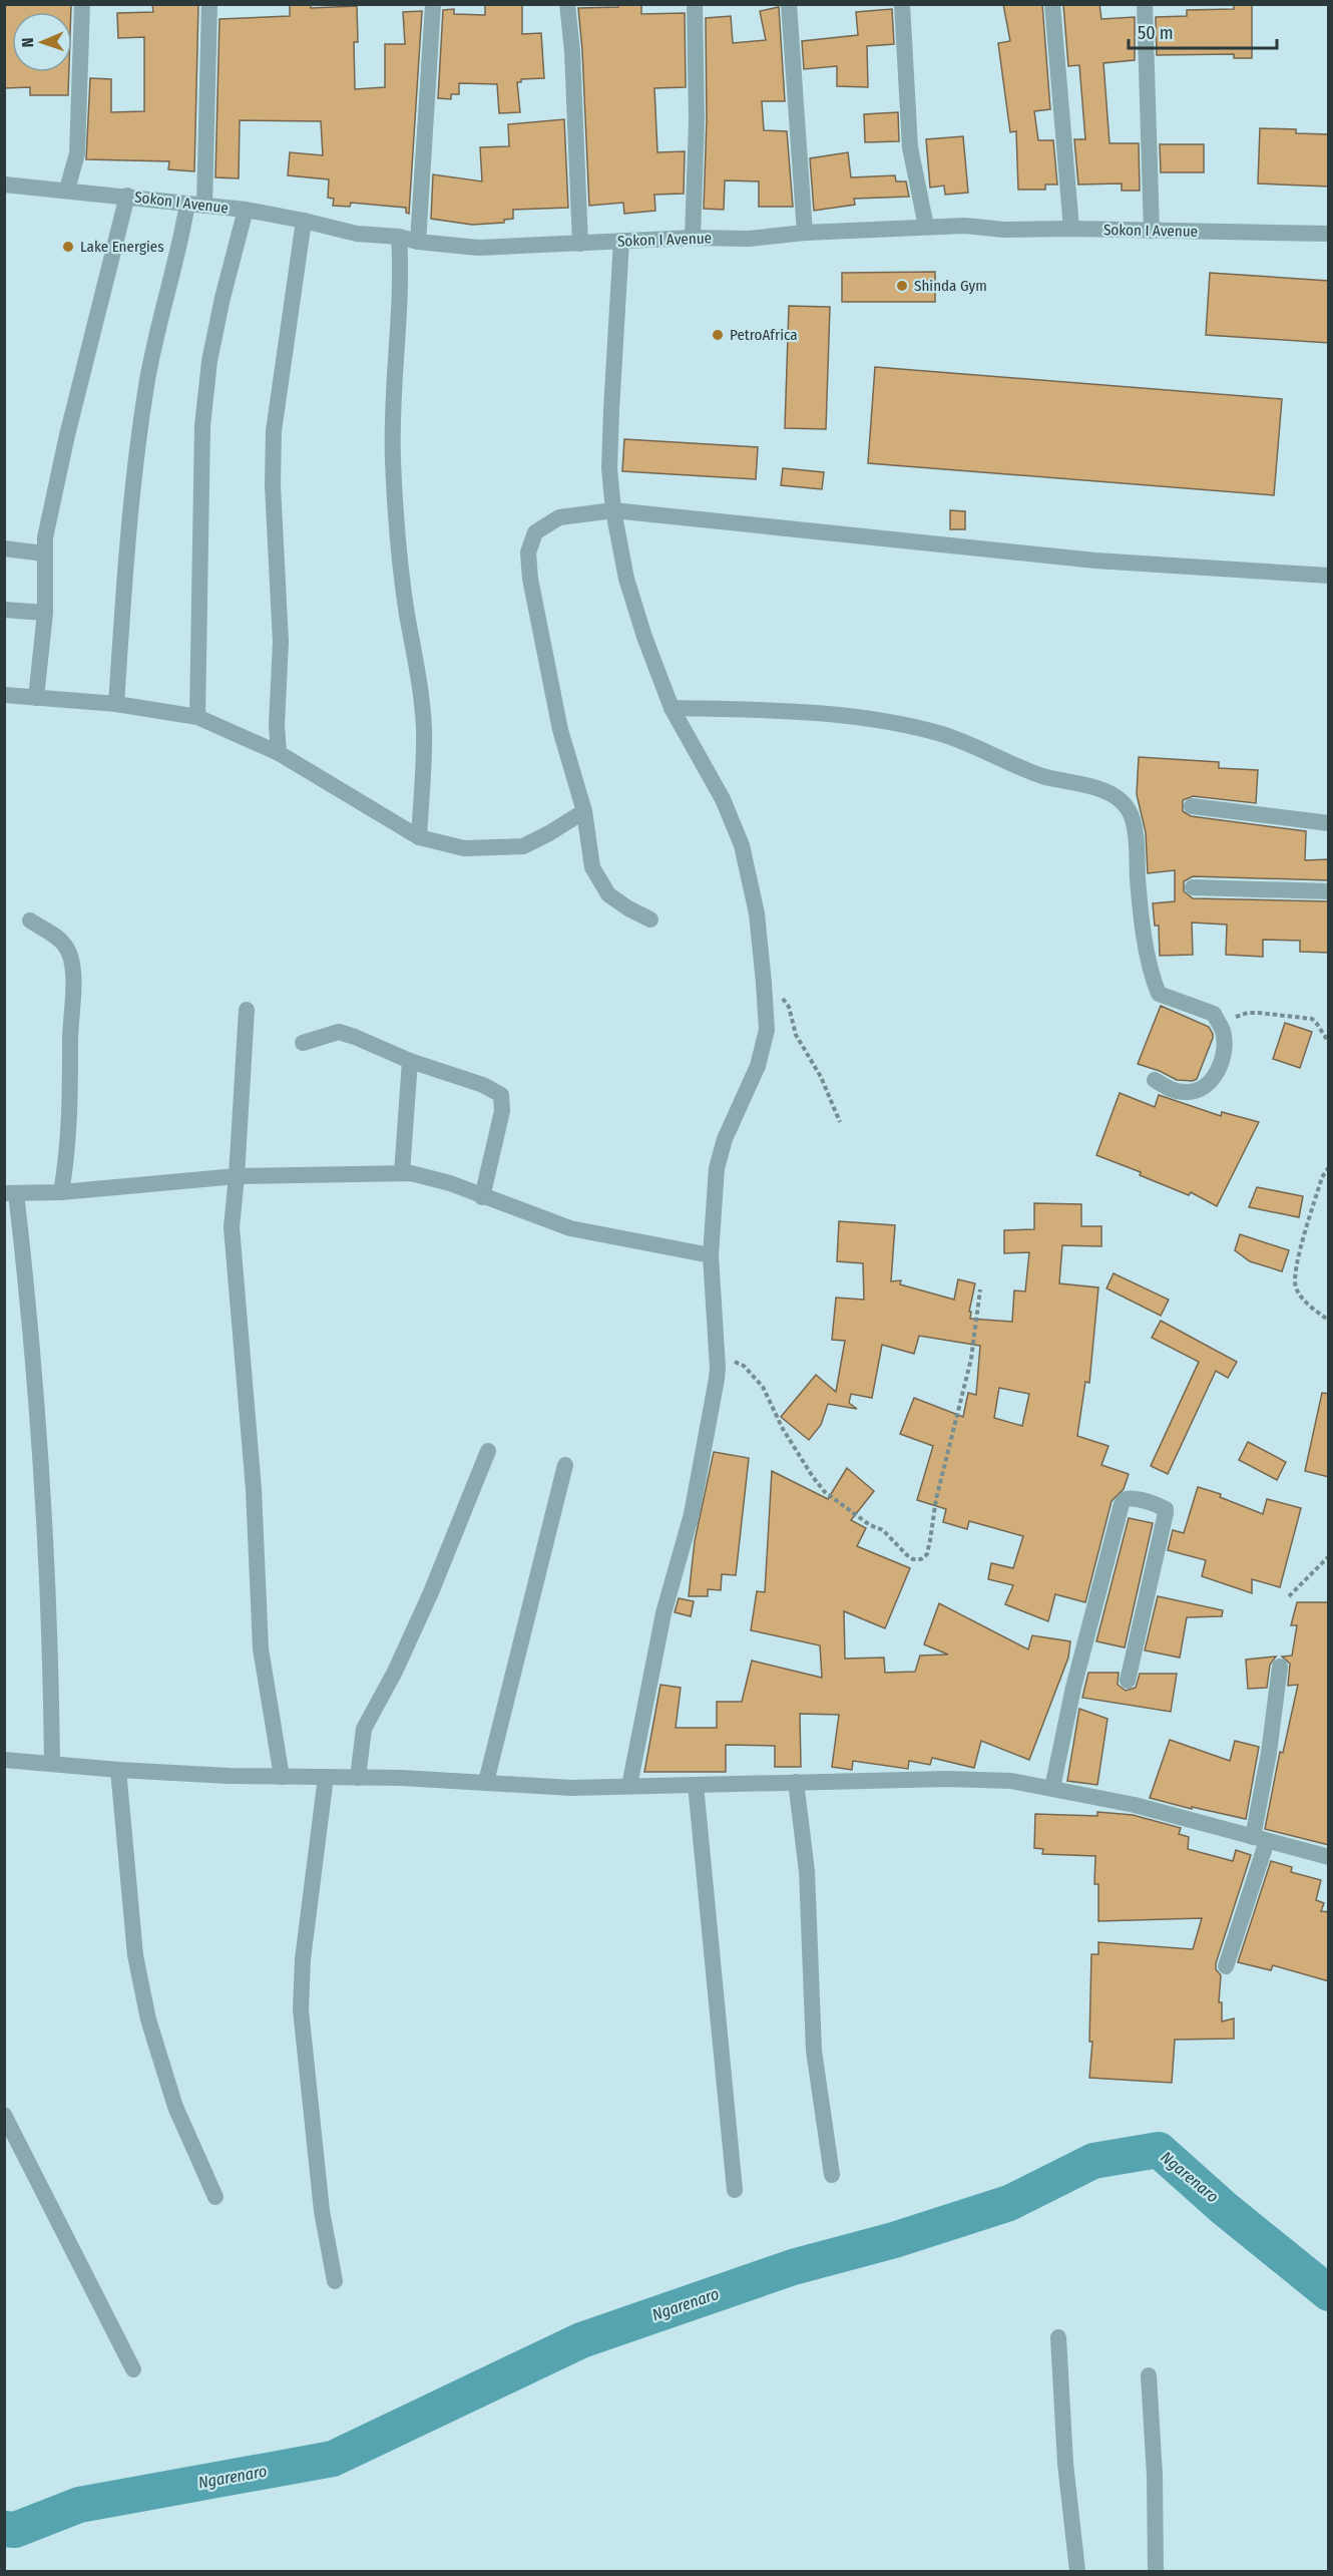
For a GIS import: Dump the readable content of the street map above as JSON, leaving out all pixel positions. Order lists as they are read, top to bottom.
{
  "streets": {
    "street": ["Sokon I Avenue"]
  },
  "water": ["Ngarenaro"],
  "places": ["Lake Energies", "Shinda Gym", "PetroAfrica"],
  "scale_bar": "50 m",
  "north": "left"
}
